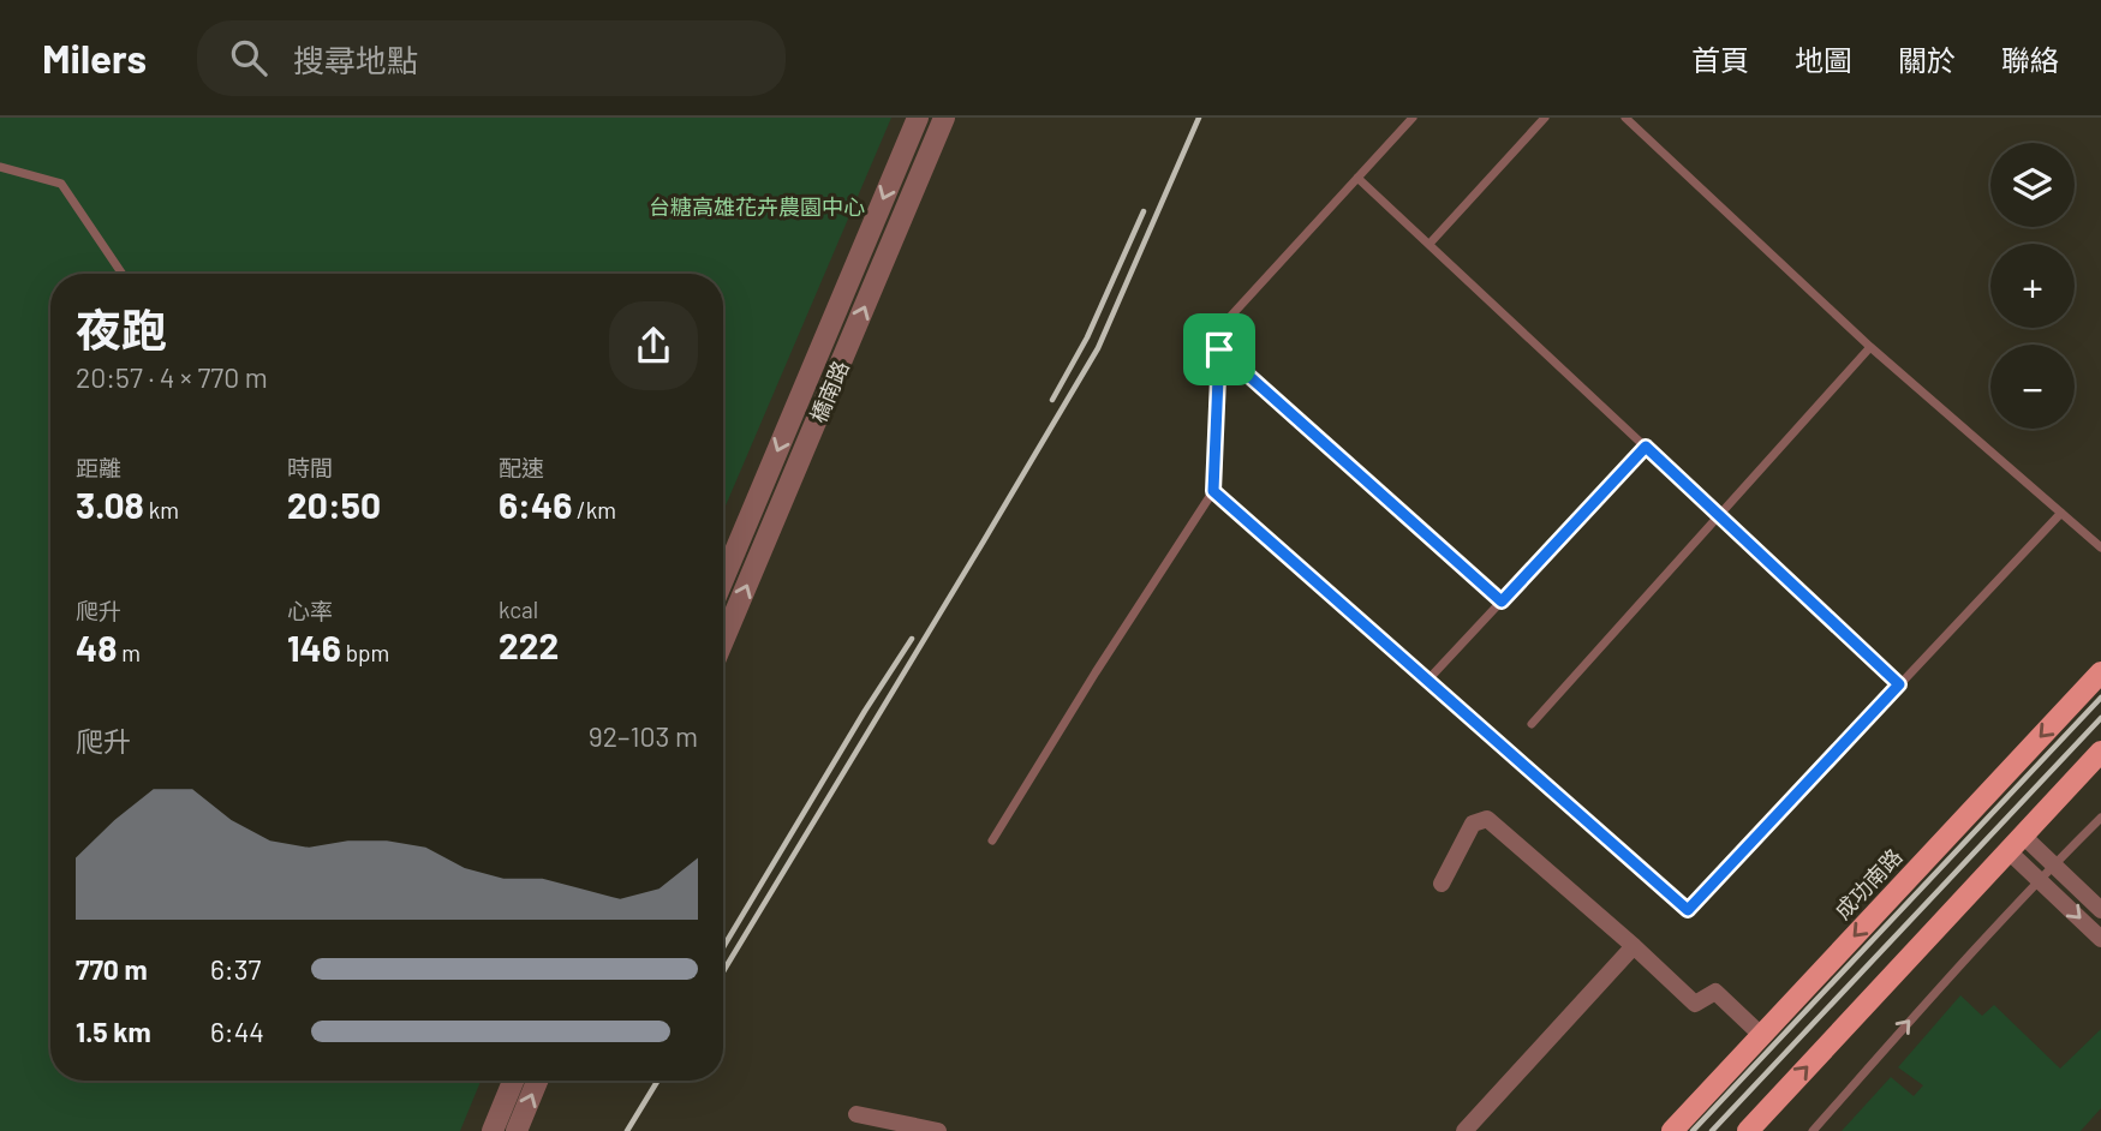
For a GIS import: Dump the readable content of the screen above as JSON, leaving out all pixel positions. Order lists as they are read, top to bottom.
{
  "streets": {
    "main road": ["成功南路"],
    "street": ["橋南路"]
  },
  "parks": ["台糖高雄花卉農園中心"],
  "page": {
    "header": "Milers",
    "search": "搜尋地點",
    "nav": [
      "首頁",
      "地圖",
      "關於",
      "聯絡"
    ],
    "map_buttons": ["+", "−"],
    "heading": ["夜跑", "20:57 · 4 × 770 m"],
    "stats": [
      ["距離", "3.08 km"],
      ["時間", "20:50"],
      ["配速", "6:46 /km"],
      ["爬升", "48 m"],
      ["心率", "146 bpm"],
      ["kcal", "222"]
    ],
    "chart": ["爬升", "92–103 m"],
    "list": [
      {
        "name": "770 m",
        "note": "6:37"
      },
      {
        "name": "1.5 km",
        "note": "6:44"
      }
    ]
  }
}
